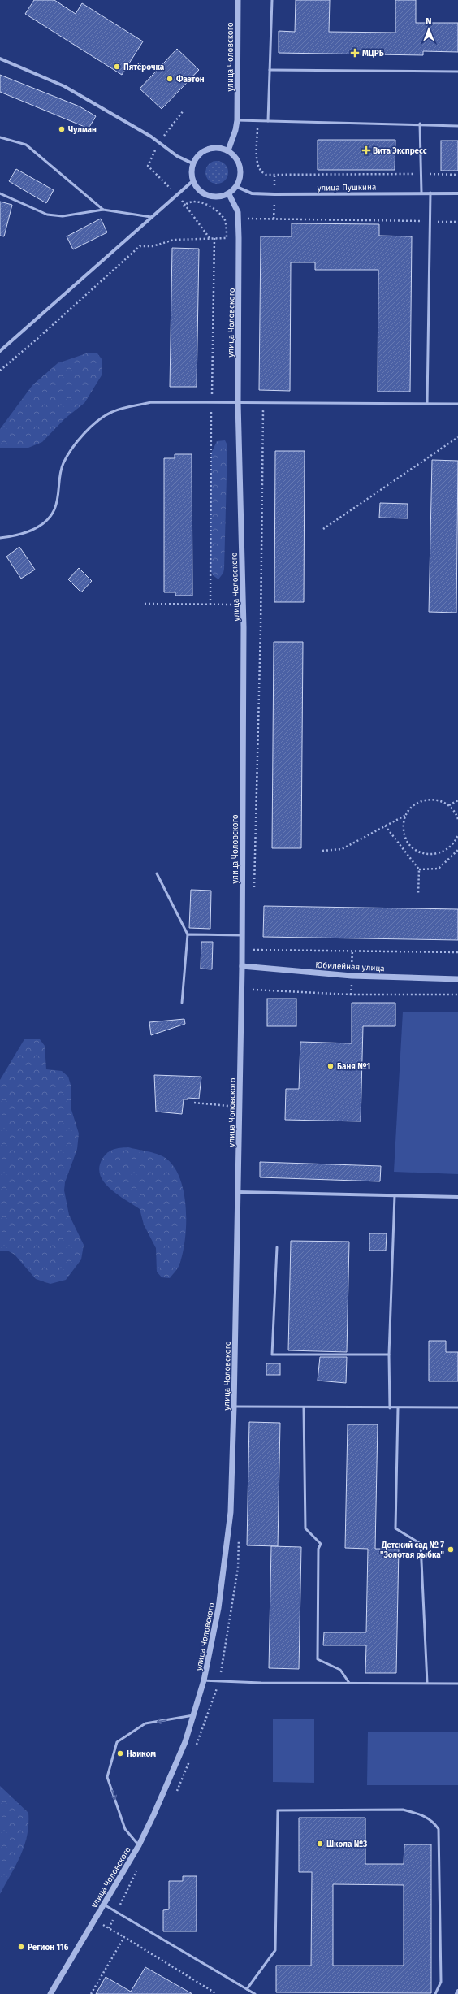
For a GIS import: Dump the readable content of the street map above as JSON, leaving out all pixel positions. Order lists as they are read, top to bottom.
{
  "streets": {
    "street": ["улица Чоловского", "улица Пушкина", "Юбилейная улица"]
  },
  "crossings": [
    ["улица Чоловского", "улица Пушкина"],
    ["улица Чоловского", "Юбилейная улица"]
  ],
  "places": {
    "health": ["МЦРБ", "Вита Экспресс"],
    "other": [
      "Пятёрочка",
      "Фаэтон",
      "Чулман",
      "Баня №1",
      "Детский сад № 7 \"Золотая рыбка\"",
      "Наиком",
      "Школа №3",
      "Регион 116"
    ]
  },
  "north": "top"
}
